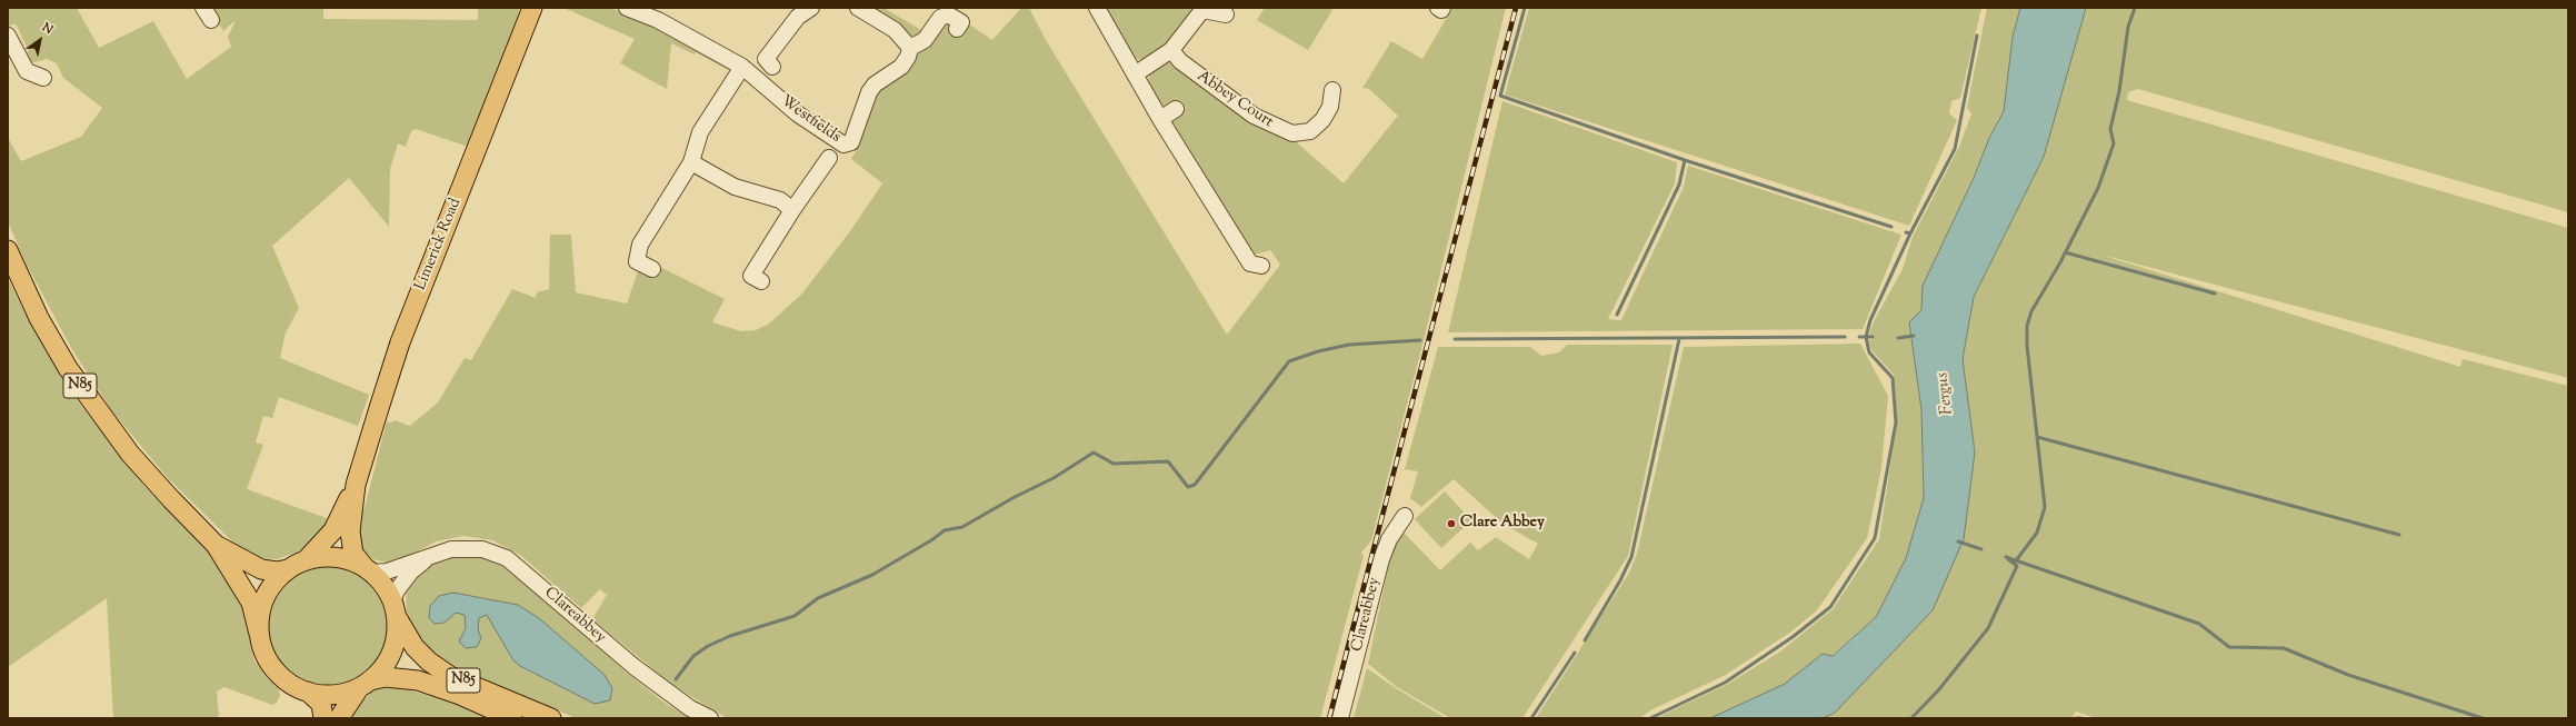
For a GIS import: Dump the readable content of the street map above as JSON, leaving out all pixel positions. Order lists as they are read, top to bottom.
{
  "streets": {
    "main road": ["Limerick Road", "N85"],
    "street": ["Abbey Court", "Westfields", "Clareabbey"]
  },
  "crossings": [
    ["N85", "Clareabbey"]
  ],
  "water": ["Fergus"],
  "places": ["Clare Abbey"],
  "north": "top right"
}
